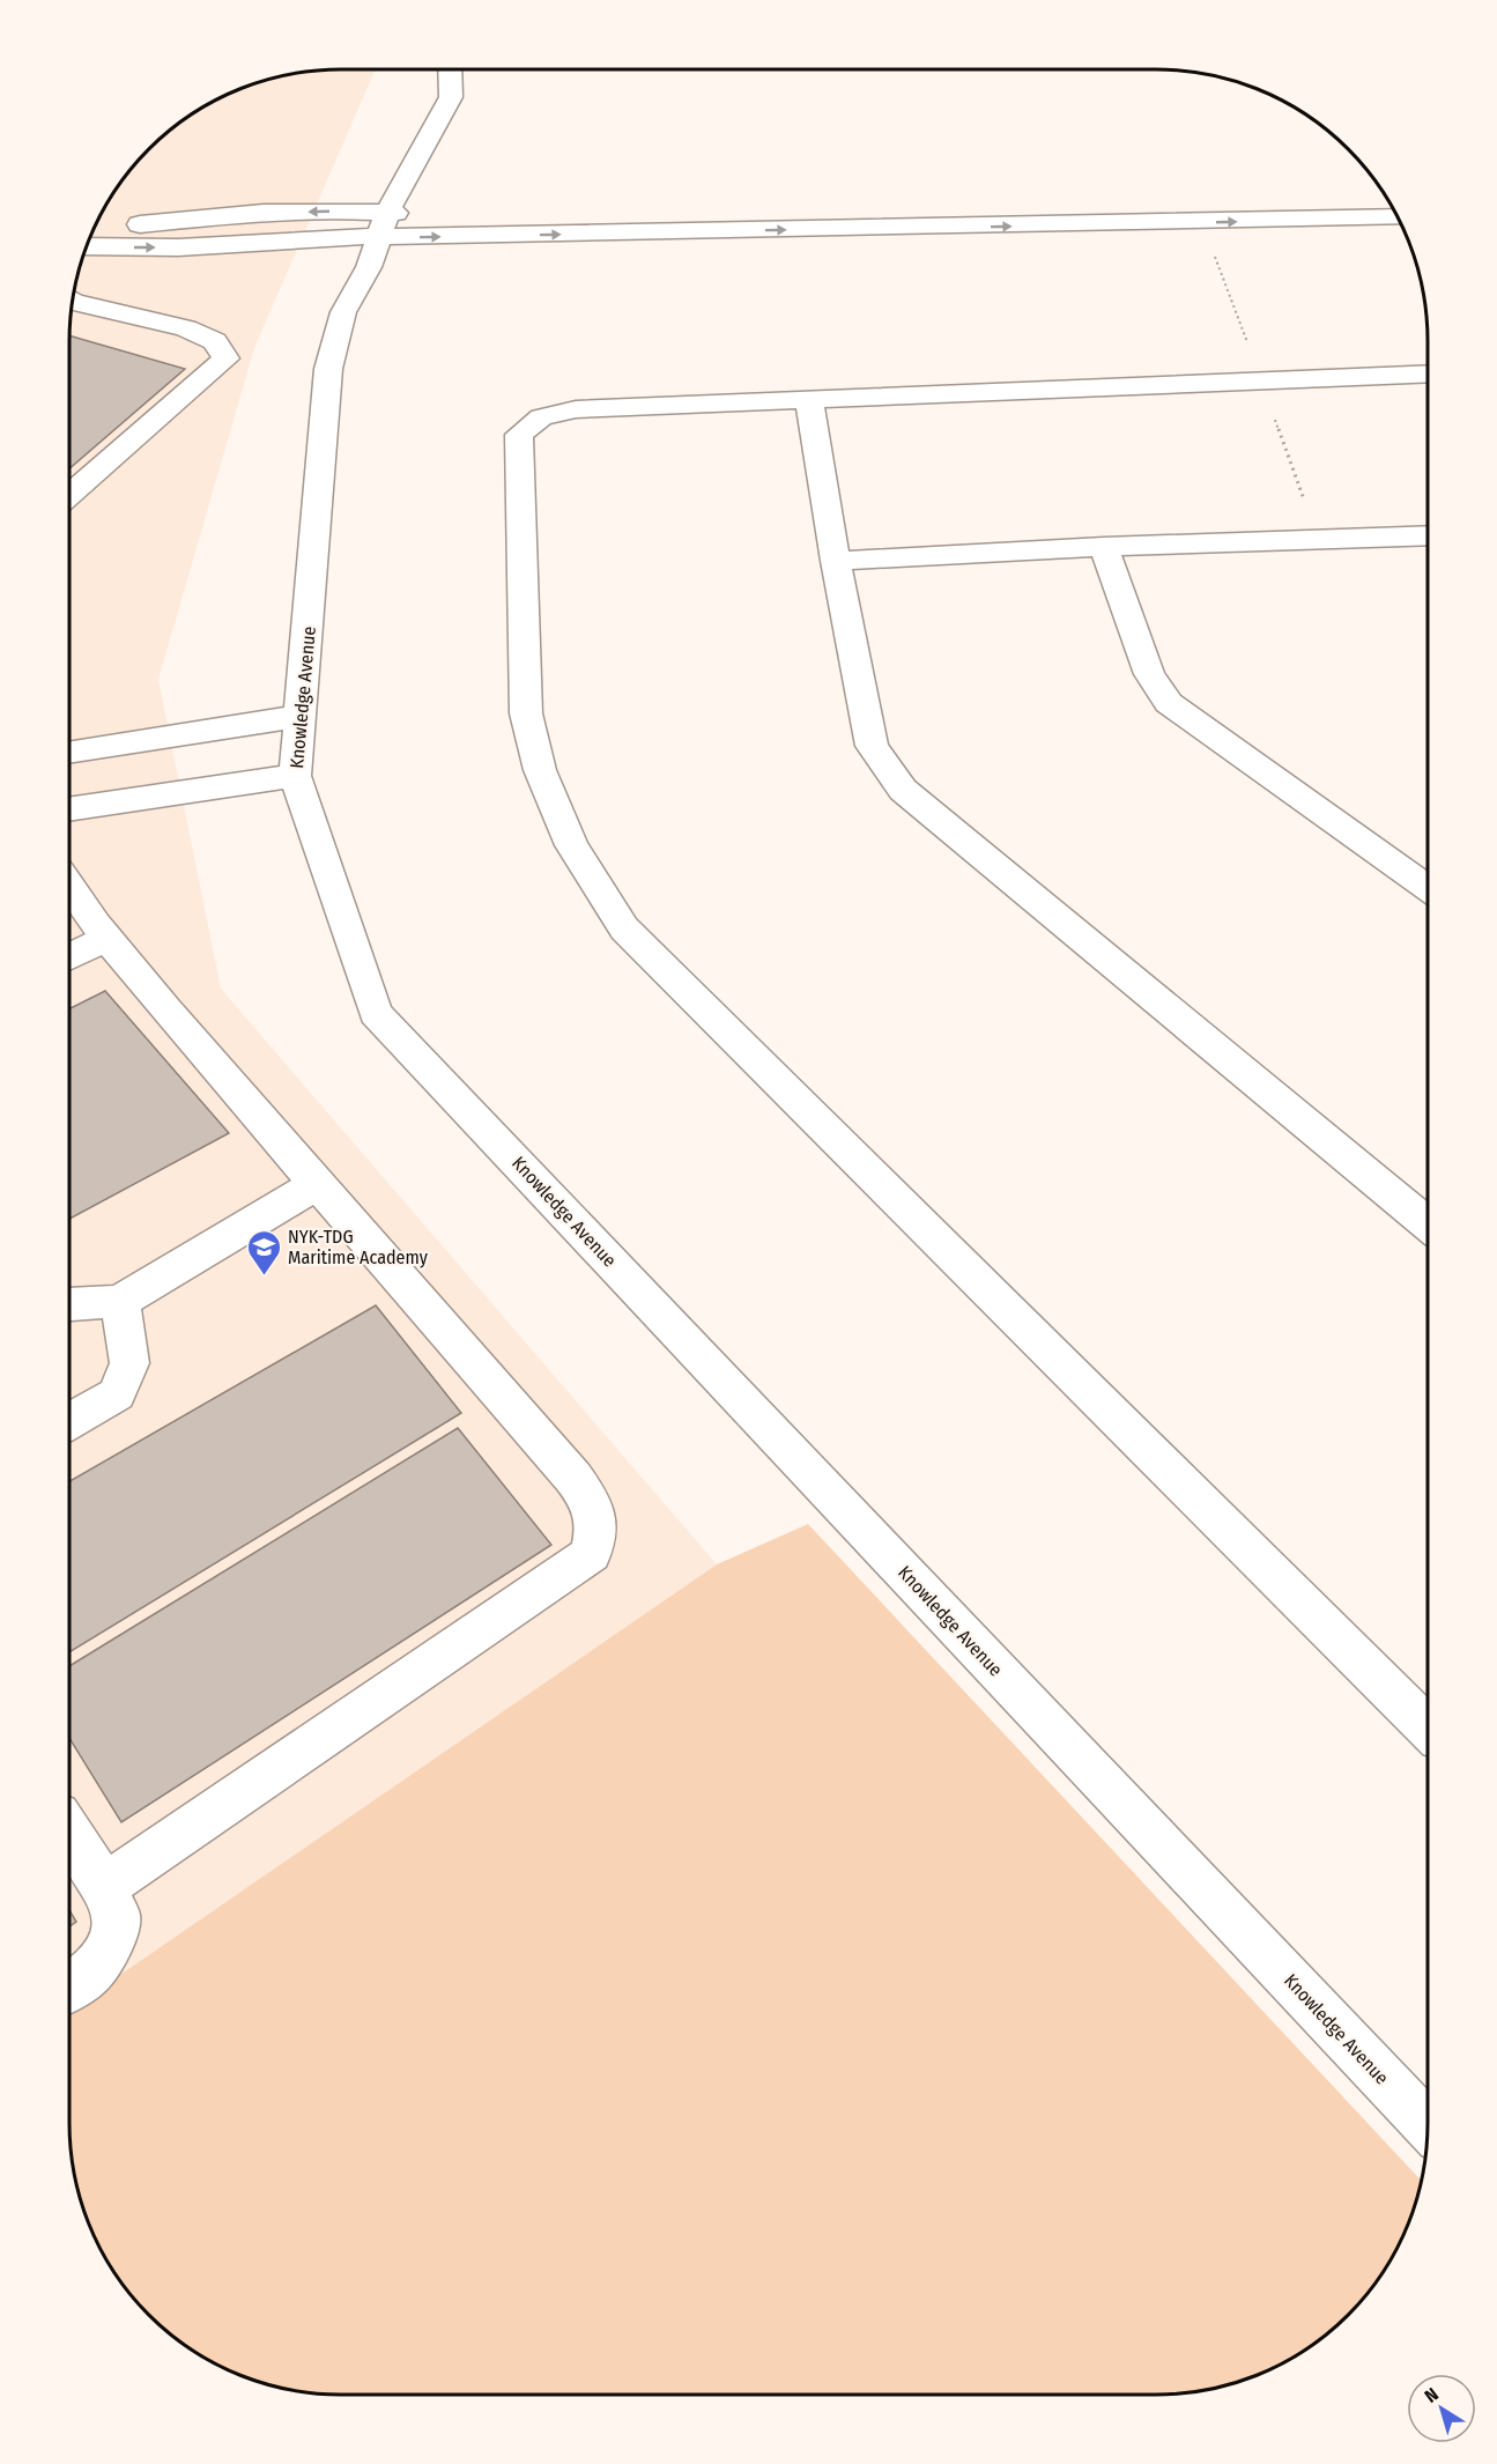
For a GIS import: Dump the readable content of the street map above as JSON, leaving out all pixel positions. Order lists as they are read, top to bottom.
{
  "streets": {
    "street": ["Knowledge Avenue"]
  },
  "places": {
    "school or university": ["NYK-TDG Maritime Academy"]
  },
  "north": "top left"
}
